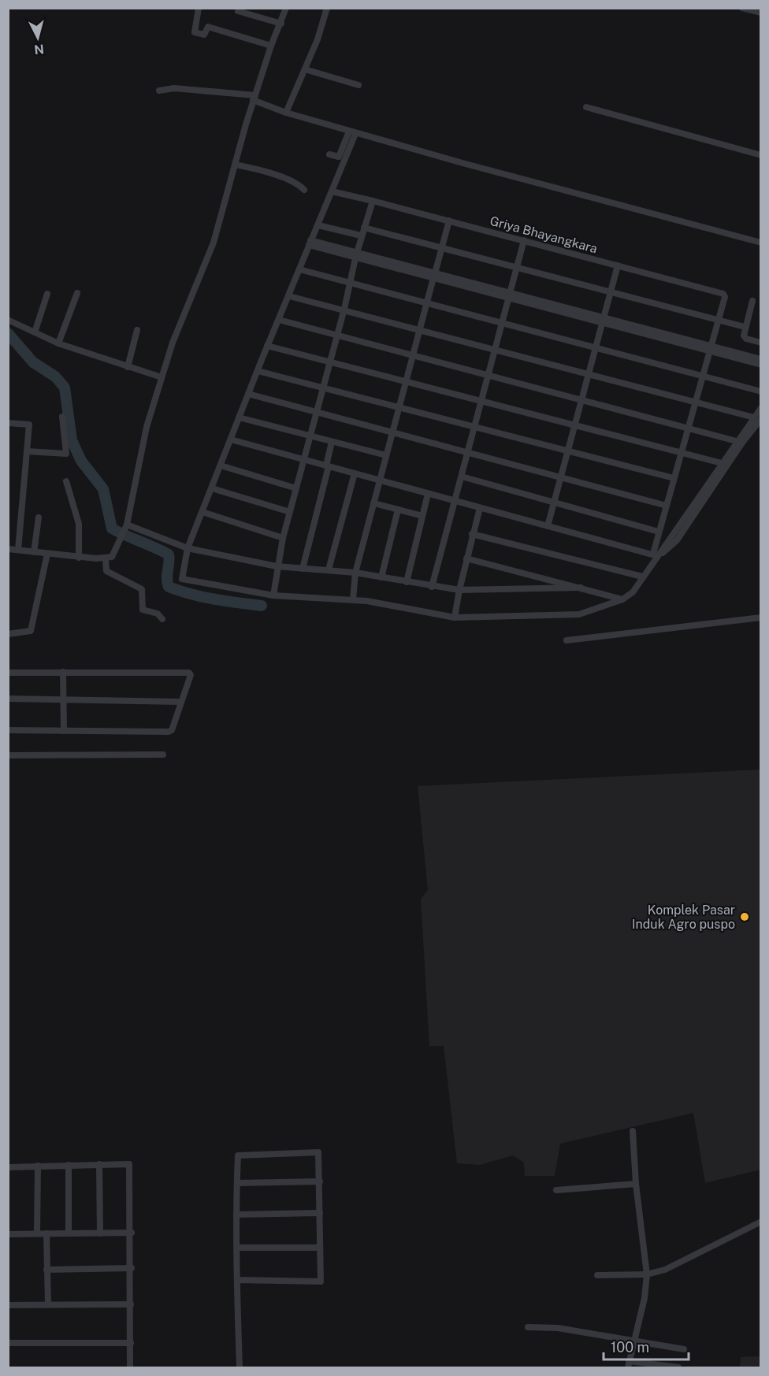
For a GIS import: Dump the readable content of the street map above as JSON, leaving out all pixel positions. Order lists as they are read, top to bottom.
{
  "streets": {
    "street": ["Griya Bhayangkara"]
  },
  "places": ["Komplek Pasar Induk Agro puspo"],
  "scale_bar": "100 m",
  "north": "bottom"
}
